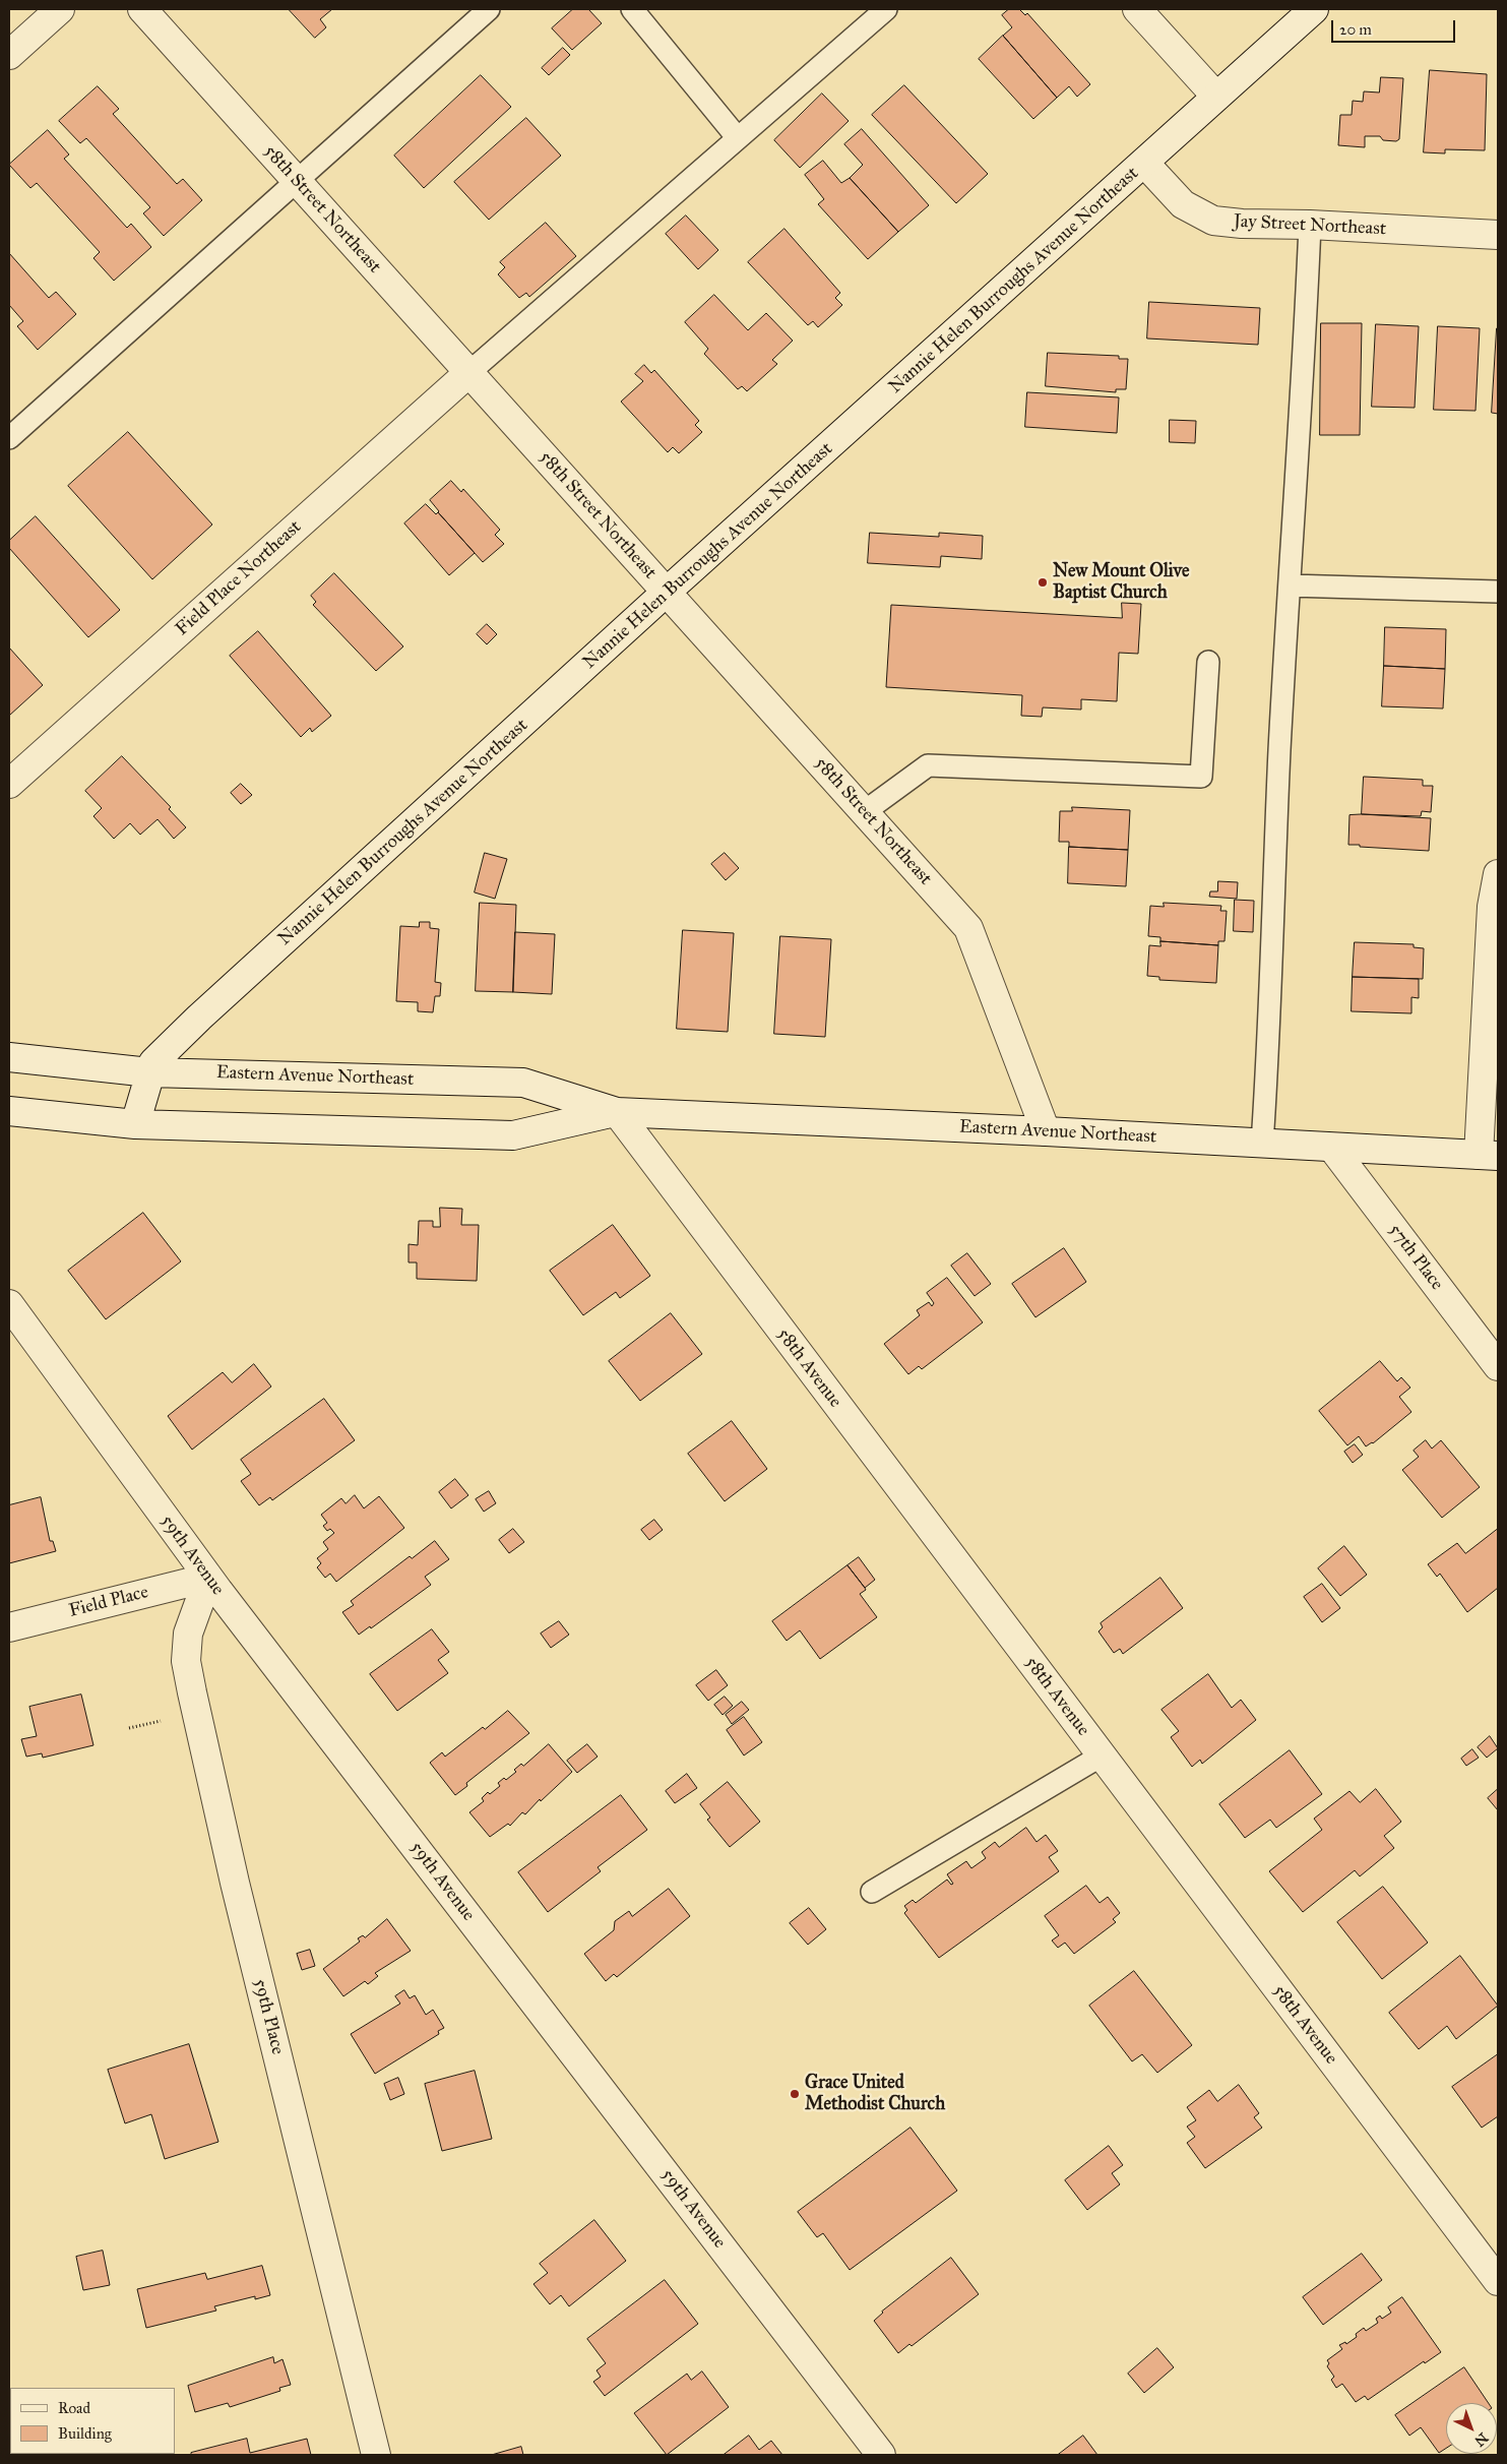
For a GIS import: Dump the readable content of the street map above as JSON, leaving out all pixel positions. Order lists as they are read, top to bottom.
{
  "streets": {
    "street": [
      "58th Street Northeast",
      "Jay Street Northeast",
      "Nannie Helen Burroughs Avenue Northeast",
      "Field Place Northeast",
      "Eastern Avenue Northeast",
      "57th Place",
      "58th Avenue",
      "59th Avenue",
      "Field Place",
      "59th Place"
    ]
  },
  "crossings": [
    ["58th Street Northeast", "Nannie Helen Burroughs Avenue Northeast"],
    ["58th Street Northeast", "Field Place Northeast"],
    ["58th Street Northeast", "Eastern Avenue Northeast"],
    ["Jay Street Northeast", "Nannie Helen Burroughs Avenue Northeast"],
    ["Nannie Helen Burroughs Avenue Northeast", "Eastern Avenue Northeast"],
    ["Eastern Avenue Northeast", "57th Place"],
    ["Eastern Avenue Northeast", "58th Avenue"],
    ["59th Avenue", "Field Place"],
    ["59th Avenue", "59th Place"],
    ["Field Place", "59th Place"]
  ],
  "places": ["New Mount Olive Baptist Church", "Grace United Methodist Church"],
  "legend": ["Road", "Building"],
  "scale_bar": "20 m",
  "north": "bottom right"
}
